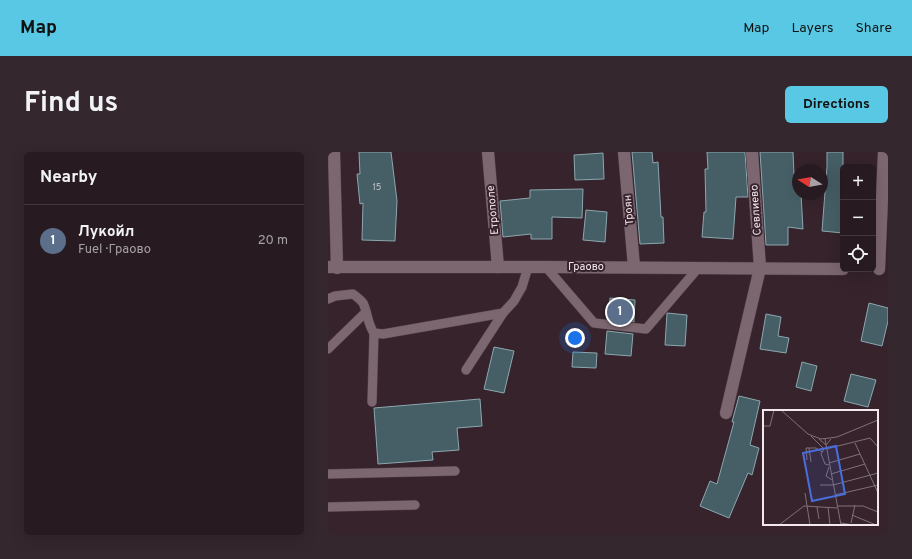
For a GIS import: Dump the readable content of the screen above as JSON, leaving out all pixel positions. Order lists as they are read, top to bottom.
{
  "streets": {
    "street": [
      "Етрополе",
      "Троян",
      "Севлиево",
      "Граово"
    ]
  },
  "crossings": [
    ["Етрополе", "Граово"],
    ["Троян", "Граово"],
    ["Севлиево", "Граово"]
  ],
  "house_numbers": ["15"],
  "north": "left",
  "page": {
    "header": "Map",
    "nav": ["Map", "Layers", "Share"],
    "title": "Find us",
    "buttons": "Directions",
    "heading": "Nearby",
    "map_buttons": ["+", "−"],
    "list": [
      {
        "mark": "1",
        "name": "Лукойл",
        "note": "Fuel · Граово",
        "value": "20 m"
      }
    ],
    "pins": "1"
  }
}
